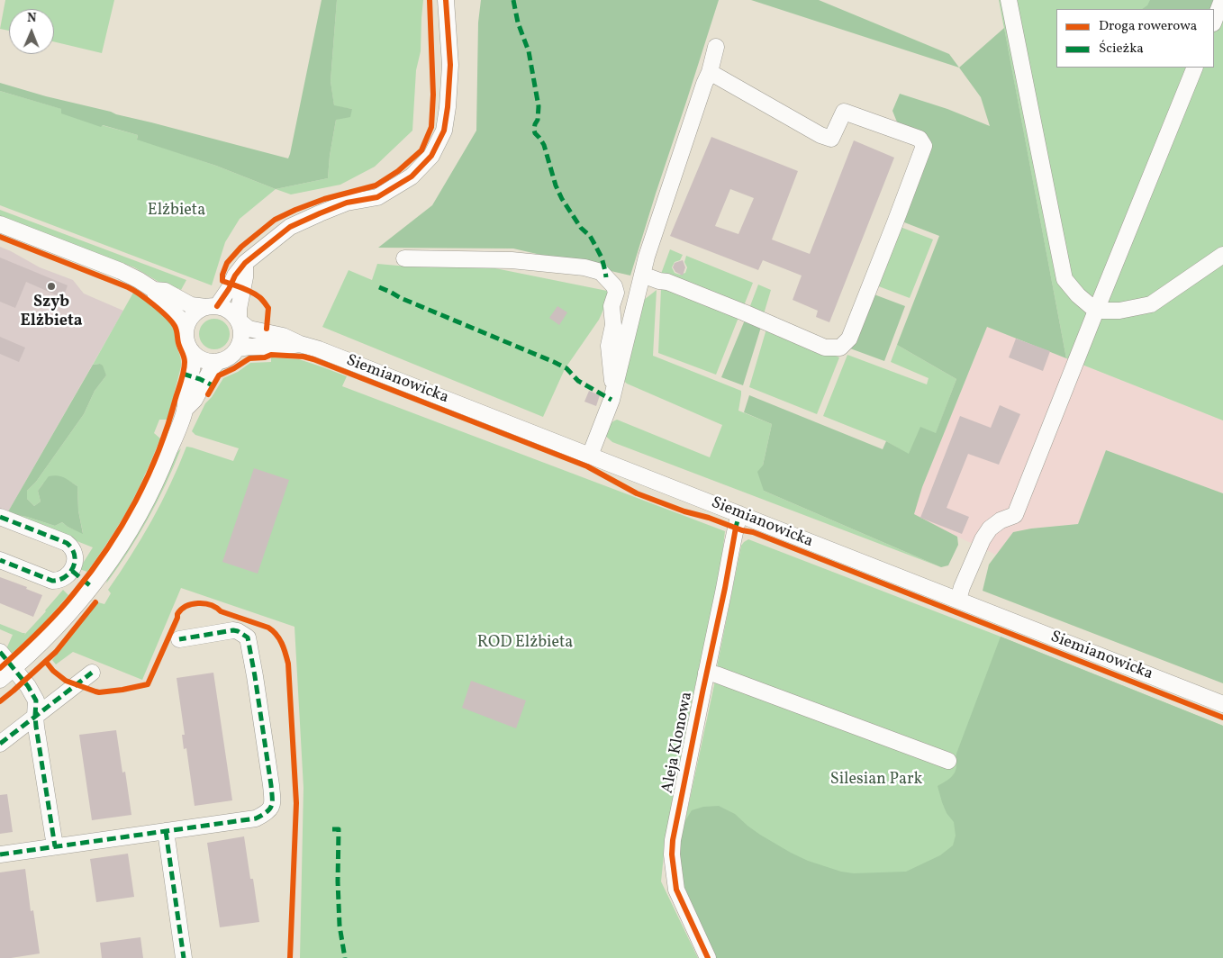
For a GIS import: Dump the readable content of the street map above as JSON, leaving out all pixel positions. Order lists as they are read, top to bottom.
{
  "streets": {
    "street": ["Siemianowicka", "Aleja Klonowa"]
  },
  "crossings": [
    ["Siemianowicka", "Aleja Klonowa"]
  ],
  "parks": ["Elżbieta", "ROD Elżbieta", "Silesian Park"],
  "places": ["Szyb Elżbieta"],
  "legend": ["Droga rowerowa", "Ścieżka"],
  "north": "top"
}
